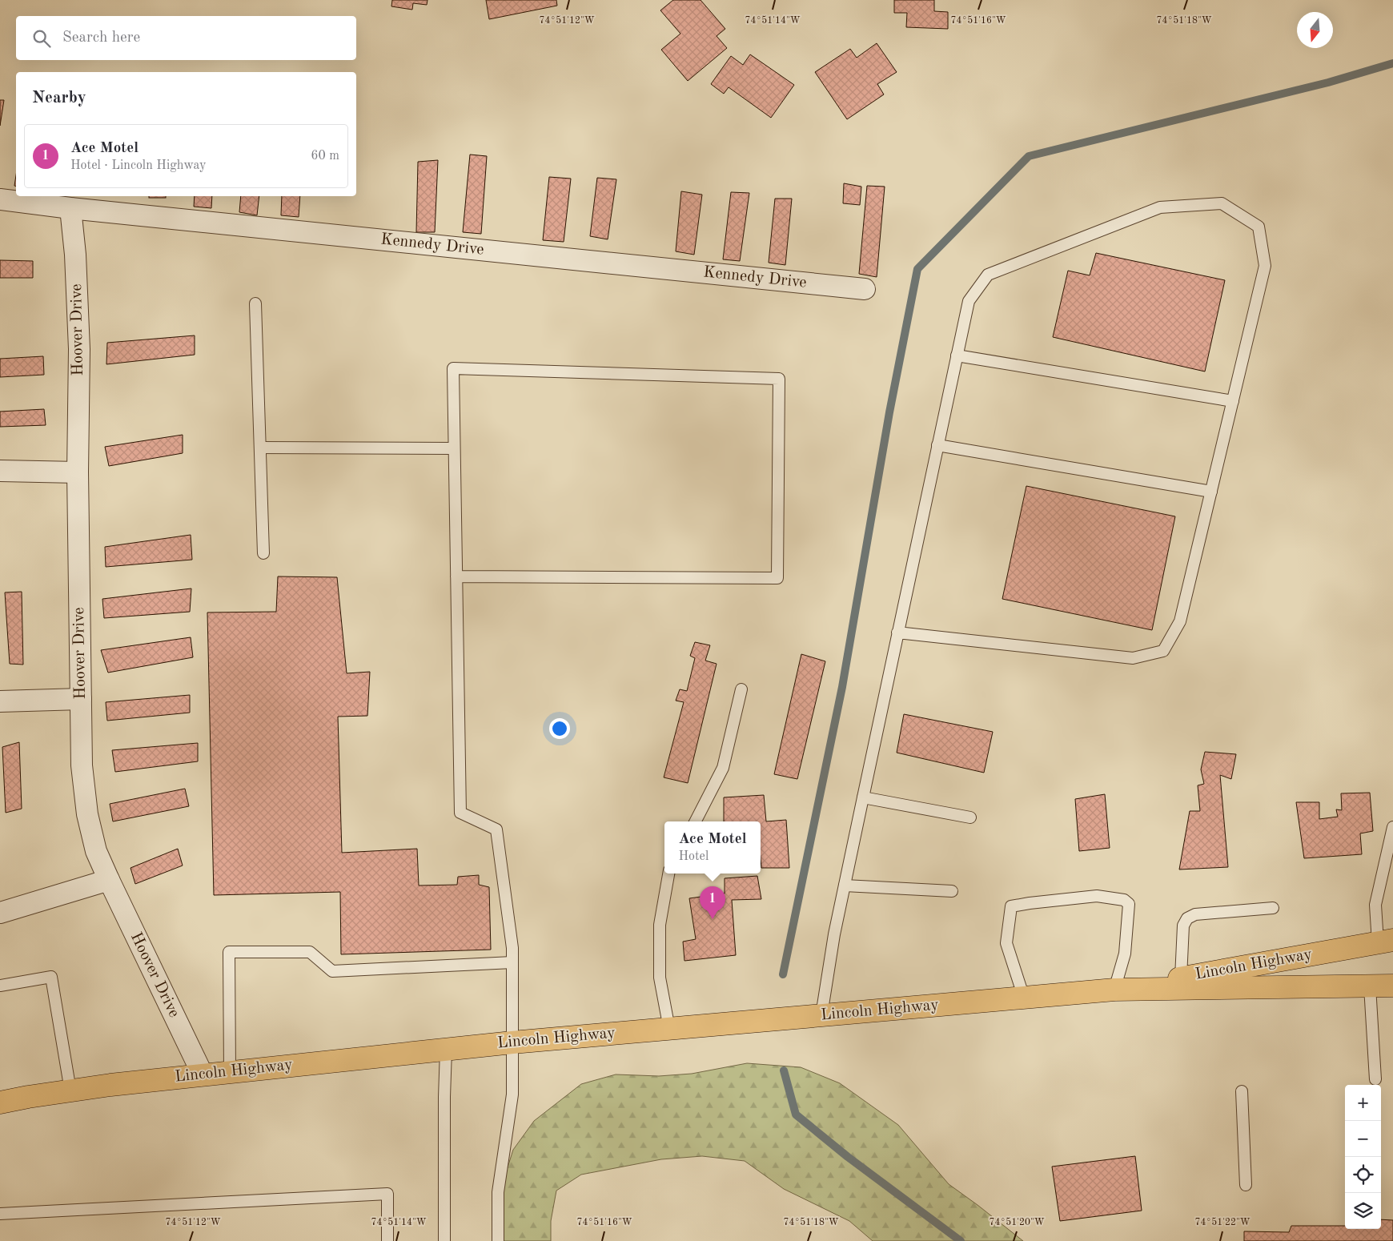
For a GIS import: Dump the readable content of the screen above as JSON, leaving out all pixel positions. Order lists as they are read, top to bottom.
{
  "streets": {
    "main road": ["Lincoln Highway"],
    "street": ["Kennedy Drive", "Hoover Drive"]
  },
  "crossings": [
    ["Kennedy Drive", "Hoover Drive"],
    ["Hoover Drive", "Lincoln Highway"]
  ],
  "north": "bottom",
  "page": {
    "search": "Search here",
    "heading": "Nearby",
    "list": [
      {
        "mark": "1",
        "name": "Ace Motel",
        "note": "Hotel · Lincoln Highway",
        "value": "60 m"
      }
    ],
    "popup": ["Ace Motel", "Hotel"],
    "pins": "1",
    "map_buttons": ["+", "−"]
  },
  "coordinates": [
    "74°51'12\"W",
    "74°51'14\"W",
    "74°51'16\"W",
    "74°51'18\"W",
    "74°51'20\"W",
    "74°51'22\"W"
  ]
}
